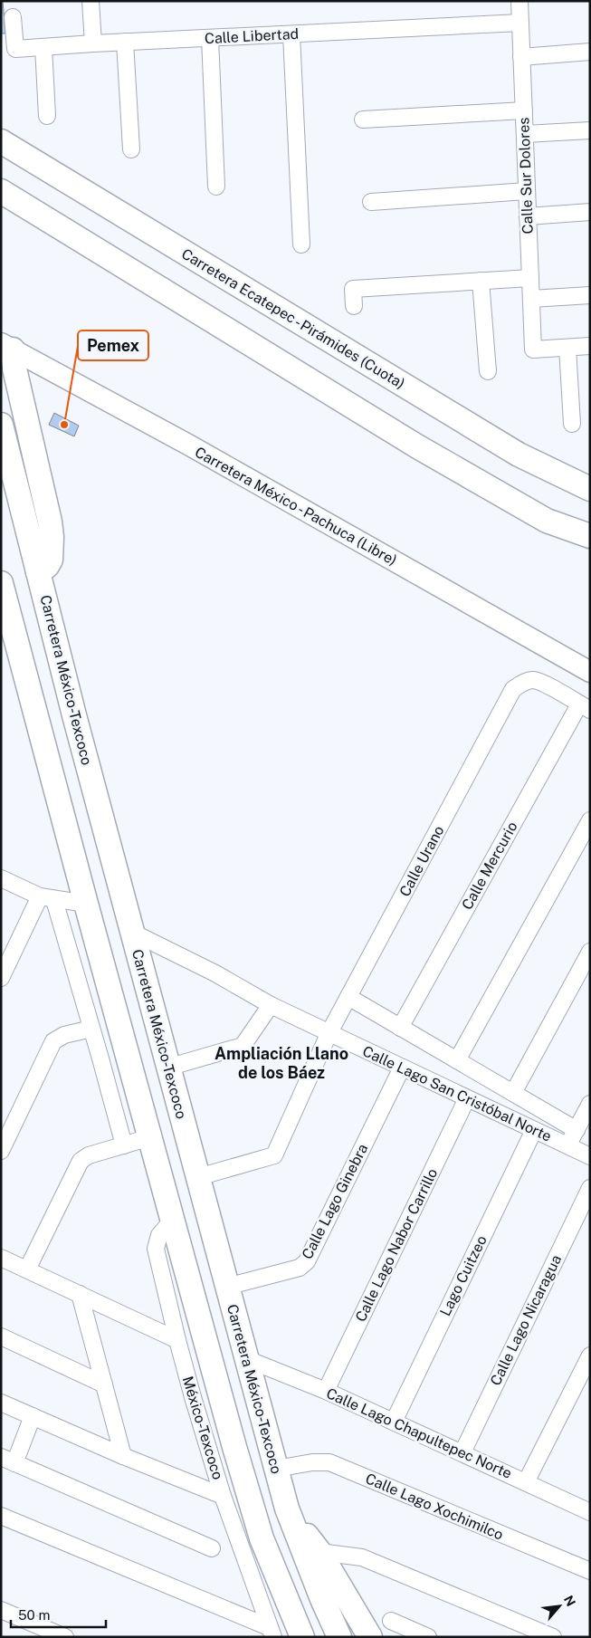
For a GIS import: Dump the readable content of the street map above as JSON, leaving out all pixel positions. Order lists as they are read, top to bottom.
{
  "streets": {
    "highway": ["Carretera Ecatepec - Pirámides (Cuota)", "Carretera México-Texcoco"],
    "main road": ["Carretera México - Pachuca (Libre)"],
    "street": [
      "Calle Libertad",
      "Calle Sur Dolores",
      "Calle Urano",
      "Calle Mercurio",
      "Calle Lago San Cristóbal Norte",
      "Calle Lago Ginebra",
      "Calle Lago Nabor Carrillo",
      "Lago Cuitzeo",
      "Calle Lago Nicaragua",
      "México-Texcoco",
      "Calle Lago Chapultepec Norte",
      "Calle Lago Xochimilco"
    ]
  },
  "crossings": [
    ["Calle Libertad", "Calle Sur Dolores"],
    ["Carretera México-Texcoco", "Calle Urano"],
    ["Carretera México-Texcoco", "Calle Lago San Cristóbal Norte"],
    ["Carretera México-Texcoco", "Calle Lago Ginebra"],
    ["Carretera México-Texcoco", "Calle Lago Chapultepec Norte"],
    ["Carretera México-Texcoco", "Calle Lago Xochimilco"],
    ["Calle Urano", "Calle Mercurio"],
    ["Calle Urano", "Calle Lago San Cristóbal Norte"],
    ["Calle Mercurio", "Calle Lago San Cristóbal Norte"],
    ["Calle Lago San Cristóbal Norte", "Calle Lago Ginebra"],
    ["Calle Lago San Cristóbal Norte", "Calle Lago Nabor Carrillo"],
    ["Calle Lago San Cristóbal Norte", "Lago Cuitzeo"],
    ["Calle Lago Nabor Carrillo", "Calle Lago Chapultepec Norte"],
    ["Lago Cuitzeo", "Calle Lago Chapultepec Norte"],
    ["Calle Lago Nicaragua", "Calle Lago Chapultepec Norte"]
  ],
  "districts": ["Ampliación Llano de los Báez"],
  "places": ["Pemex"],
  "scale_bar": "50 m",
  "north": "top right"
}
